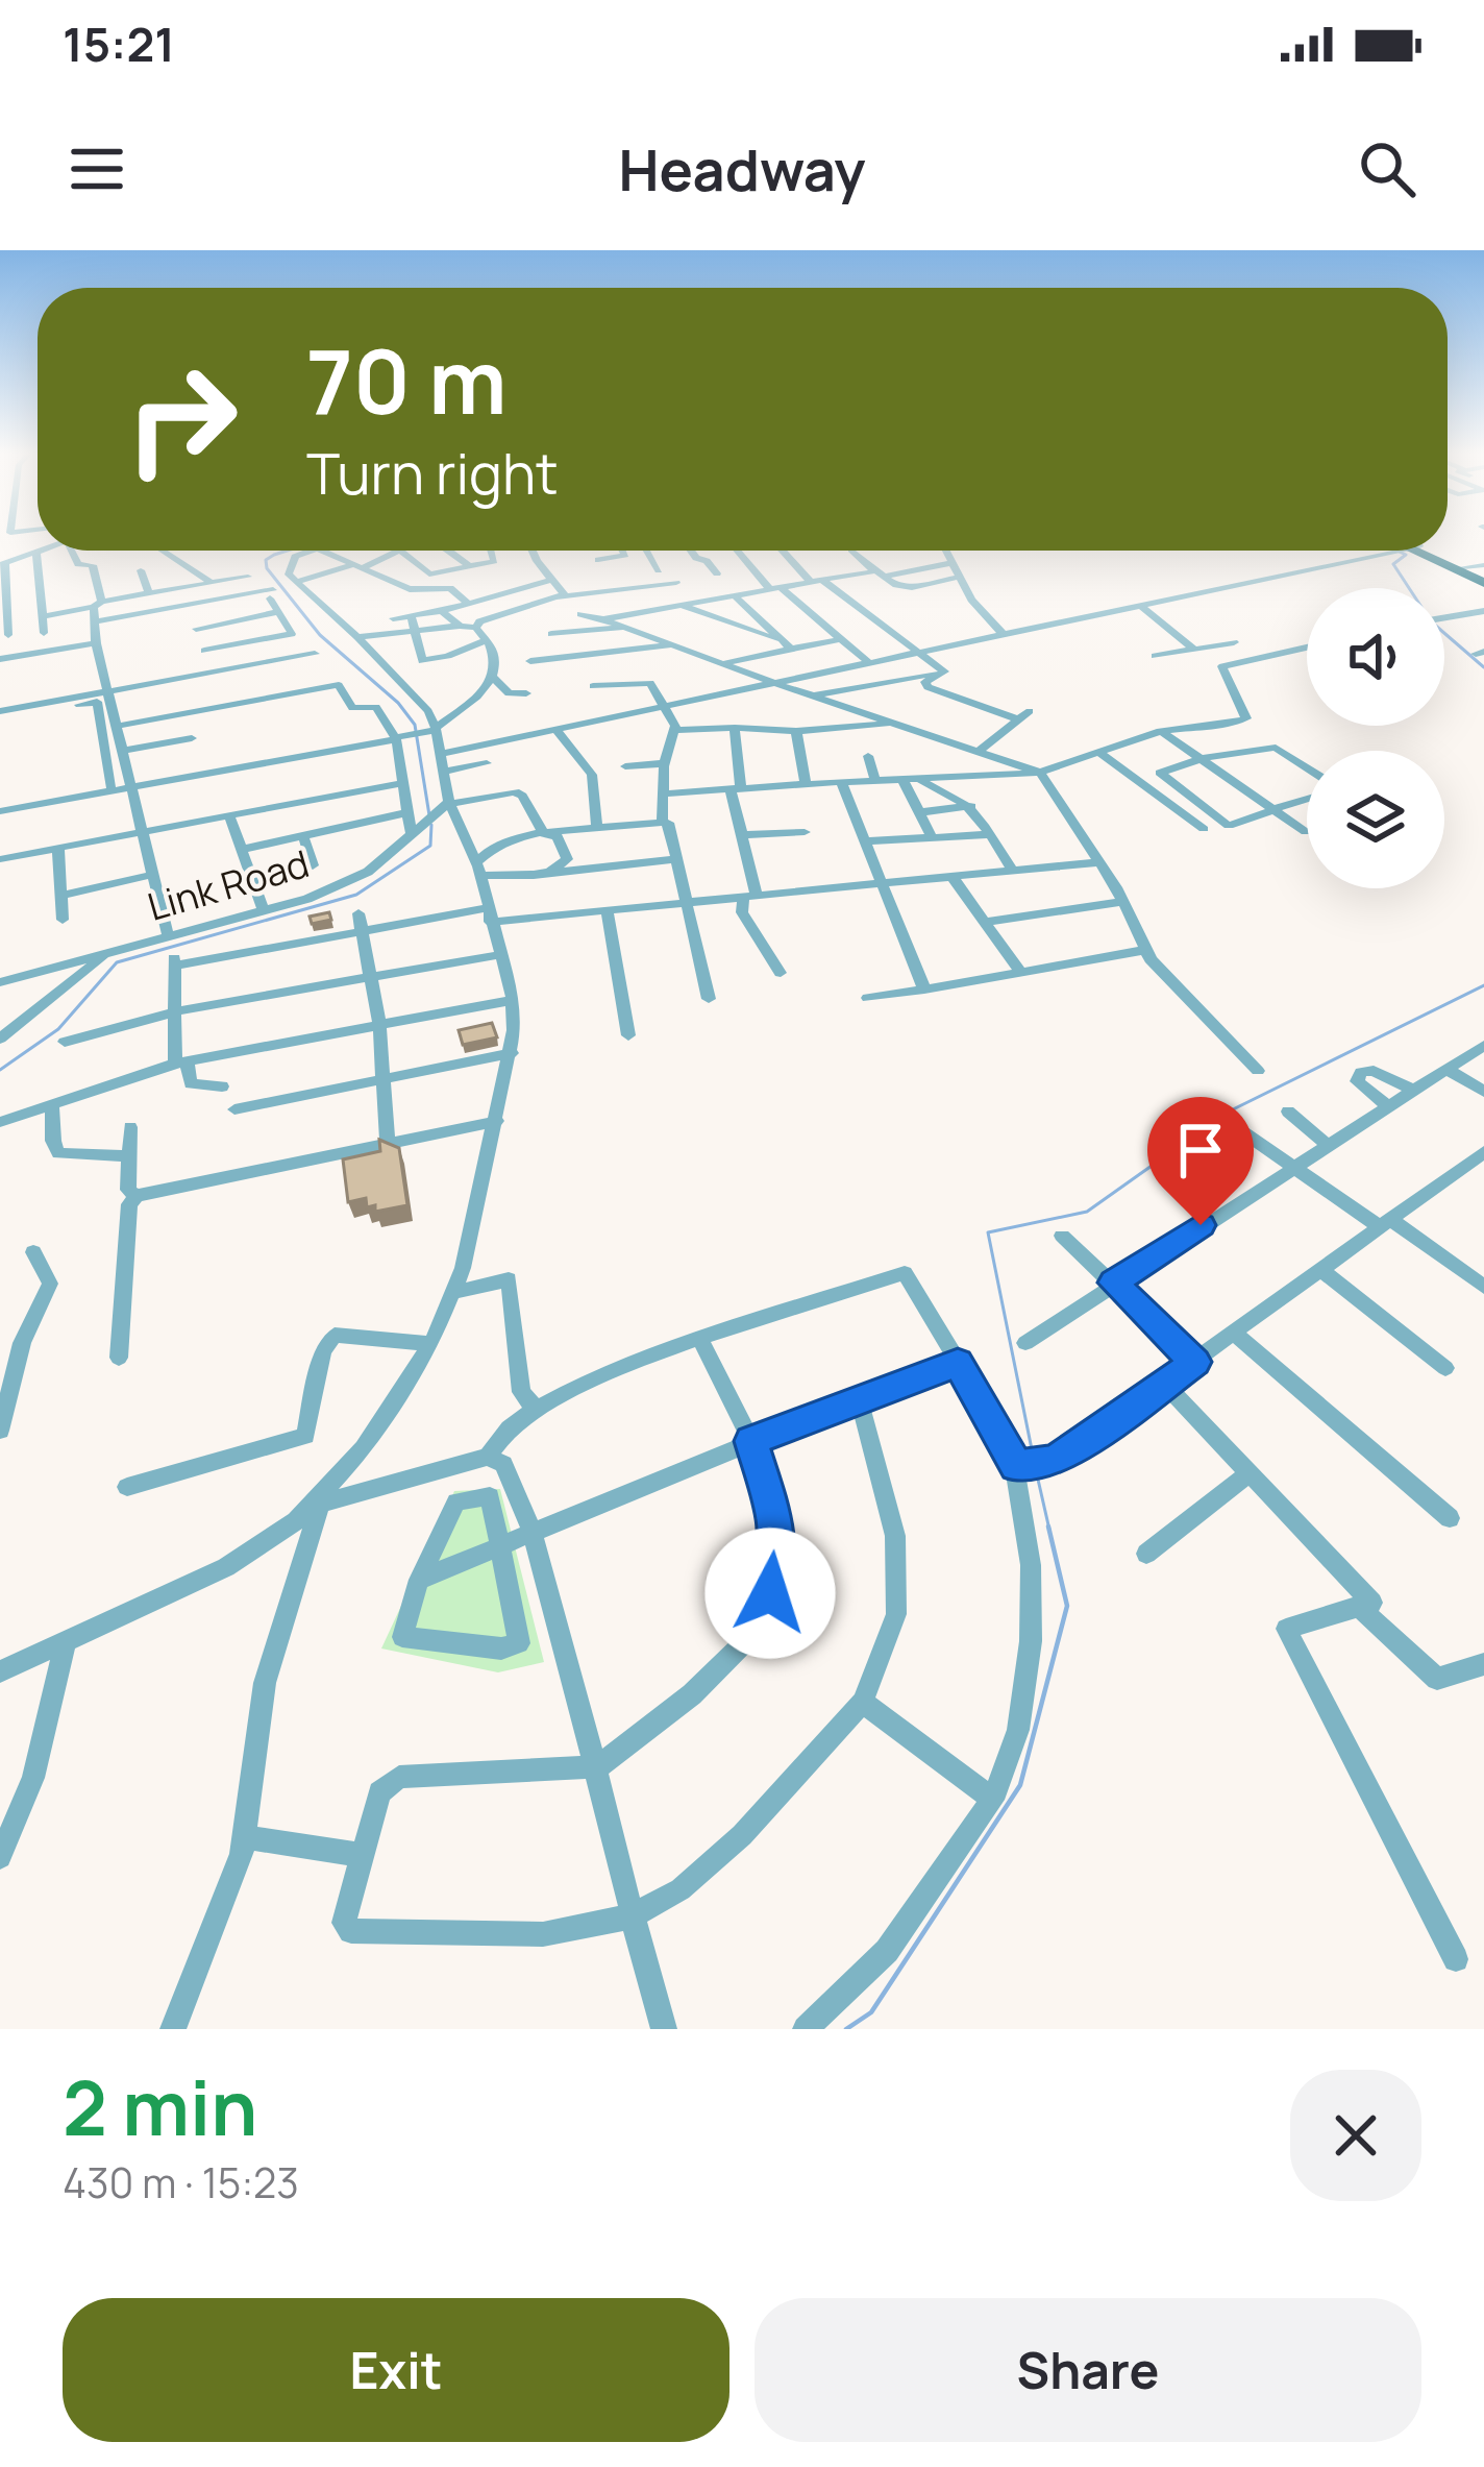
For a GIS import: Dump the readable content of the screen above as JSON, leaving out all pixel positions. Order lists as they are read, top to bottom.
{
  "streets": {
    "street": ["Link Road"]
  },
  "page": {
    "status": "15:21",
    "header": "Headway",
    "turn": ["70 m", "Turn right"],
    "heading": ["2 min", "430 m · 15:23"],
    "buttons": ["Exit", "Share"]
  }
}
